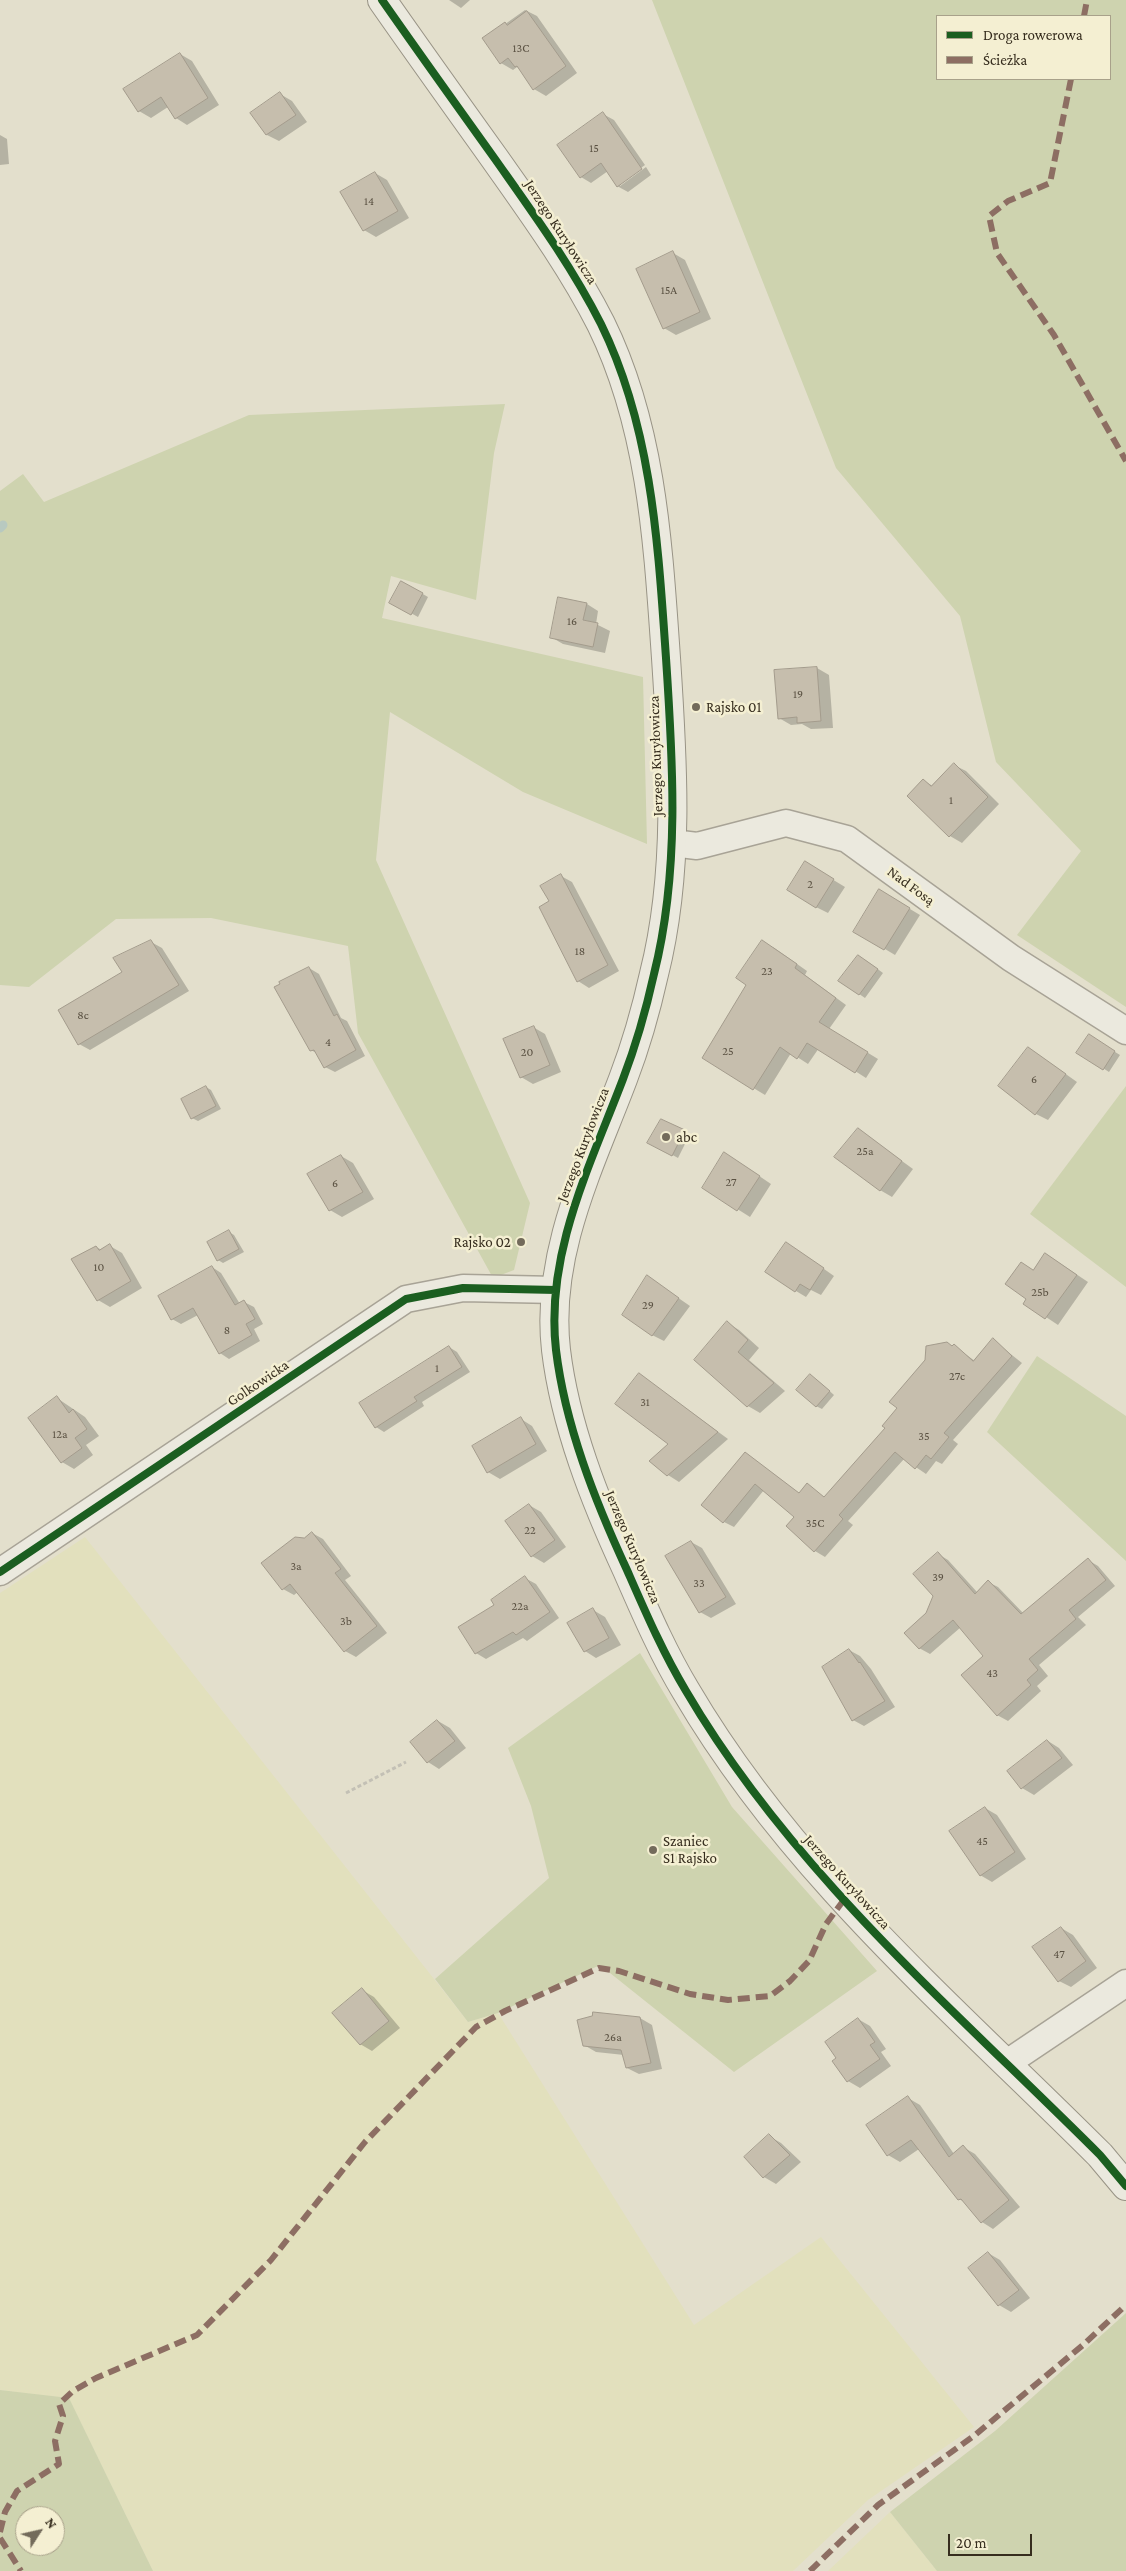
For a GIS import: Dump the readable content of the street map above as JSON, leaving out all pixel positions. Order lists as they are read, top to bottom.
{
  "streets": {
    "street": ["Jerzego Kuryłowicza", "Nad Fosą", "Golkowicka"]
  },
  "crossings": [
    ["Jerzego Kuryłowicza", "Nad Fosą"],
    ["Jerzego Kuryłowicza", "Golkowicka"]
  ],
  "places": [
    "Rajsko 01",
    "abc",
    "Rajsko 02",
    "Szaniec S1 Rajsko"
  ],
  "house_numbers": [
    "13C",
    "15",
    "14",
    "15A",
    "16",
    "19",
    "1",
    "2",
    "18",
    "23",
    "8c",
    "4",
    "25",
    "20",
    "6",
    "25a",
    "27",
    "6",
    "10",
    "25b",
    "29",
    "8",
    "1",
    "27c",
    "31",
    "12a",
    "35",
    "35C",
    "22",
    "3a",
    "39",
    "33",
    "22a",
    "3b",
    "43",
    "45",
    "47",
    "26a"
  ],
  "legend": ["Droga rowerowa", "Ścieżka"],
  "scale_bar": "20 m",
  "north": "top right"
}
